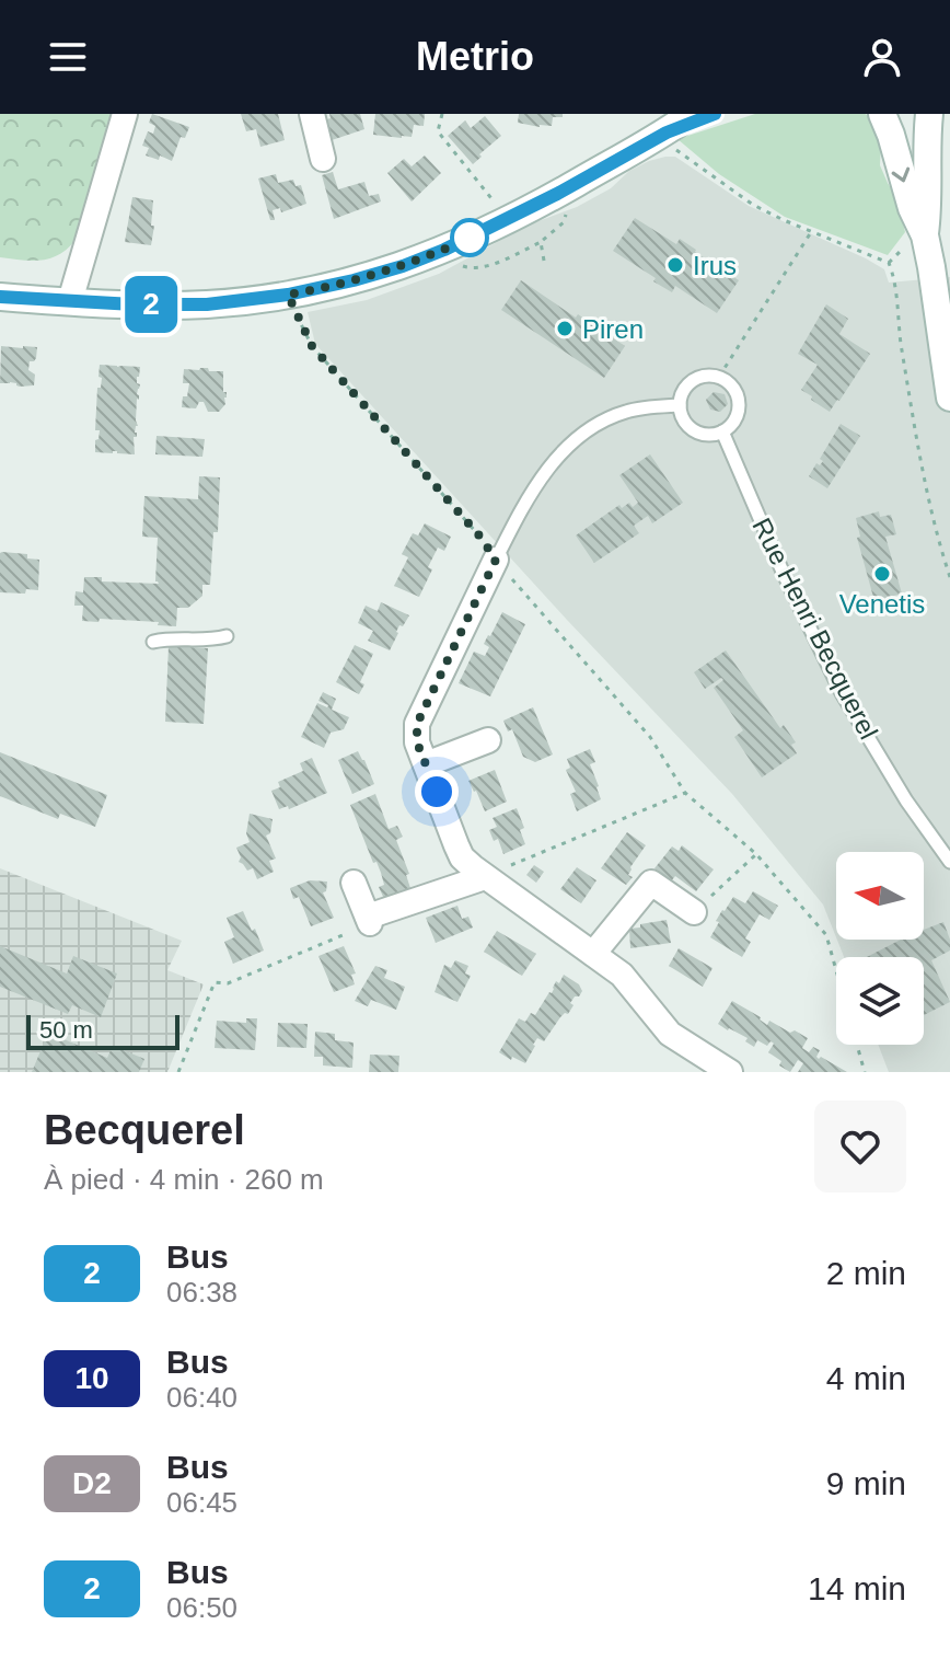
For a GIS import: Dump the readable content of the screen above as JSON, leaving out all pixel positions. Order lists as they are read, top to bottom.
{
  "streets": {
    "lane": ["Rue Henri Becquerel"]
  },
  "places": ["Irus", "Piren", "Venetis"],
  "lines": ["bus line 2"],
  "scale_bar": "50 m",
  "north": "left",
  "page": {
    "header": "Metrio",
    "on_map": "2",
    "scale": "50 m",
    "heading": ["Becquerel", "À pied · 4 min · 260 m"],
    "list": [
      {
        "mark": "2",
        "name": "Bus",
        "note": "06:38",
        "value": "2 min"
      },
      {
        "mark": "10",
        "name": "Bus",
        "note": "06:40",
        "value": "4 min"
      },
      {
        "mark": "D2",
        "name": "Bus",
        "note": "06:45",
        "value": "9 min"
      },
      {
        "mark": "2",
        "name": "Bus",
        "note": "06:50",
        "value": "14 min"
      }
    ]
  }
}
